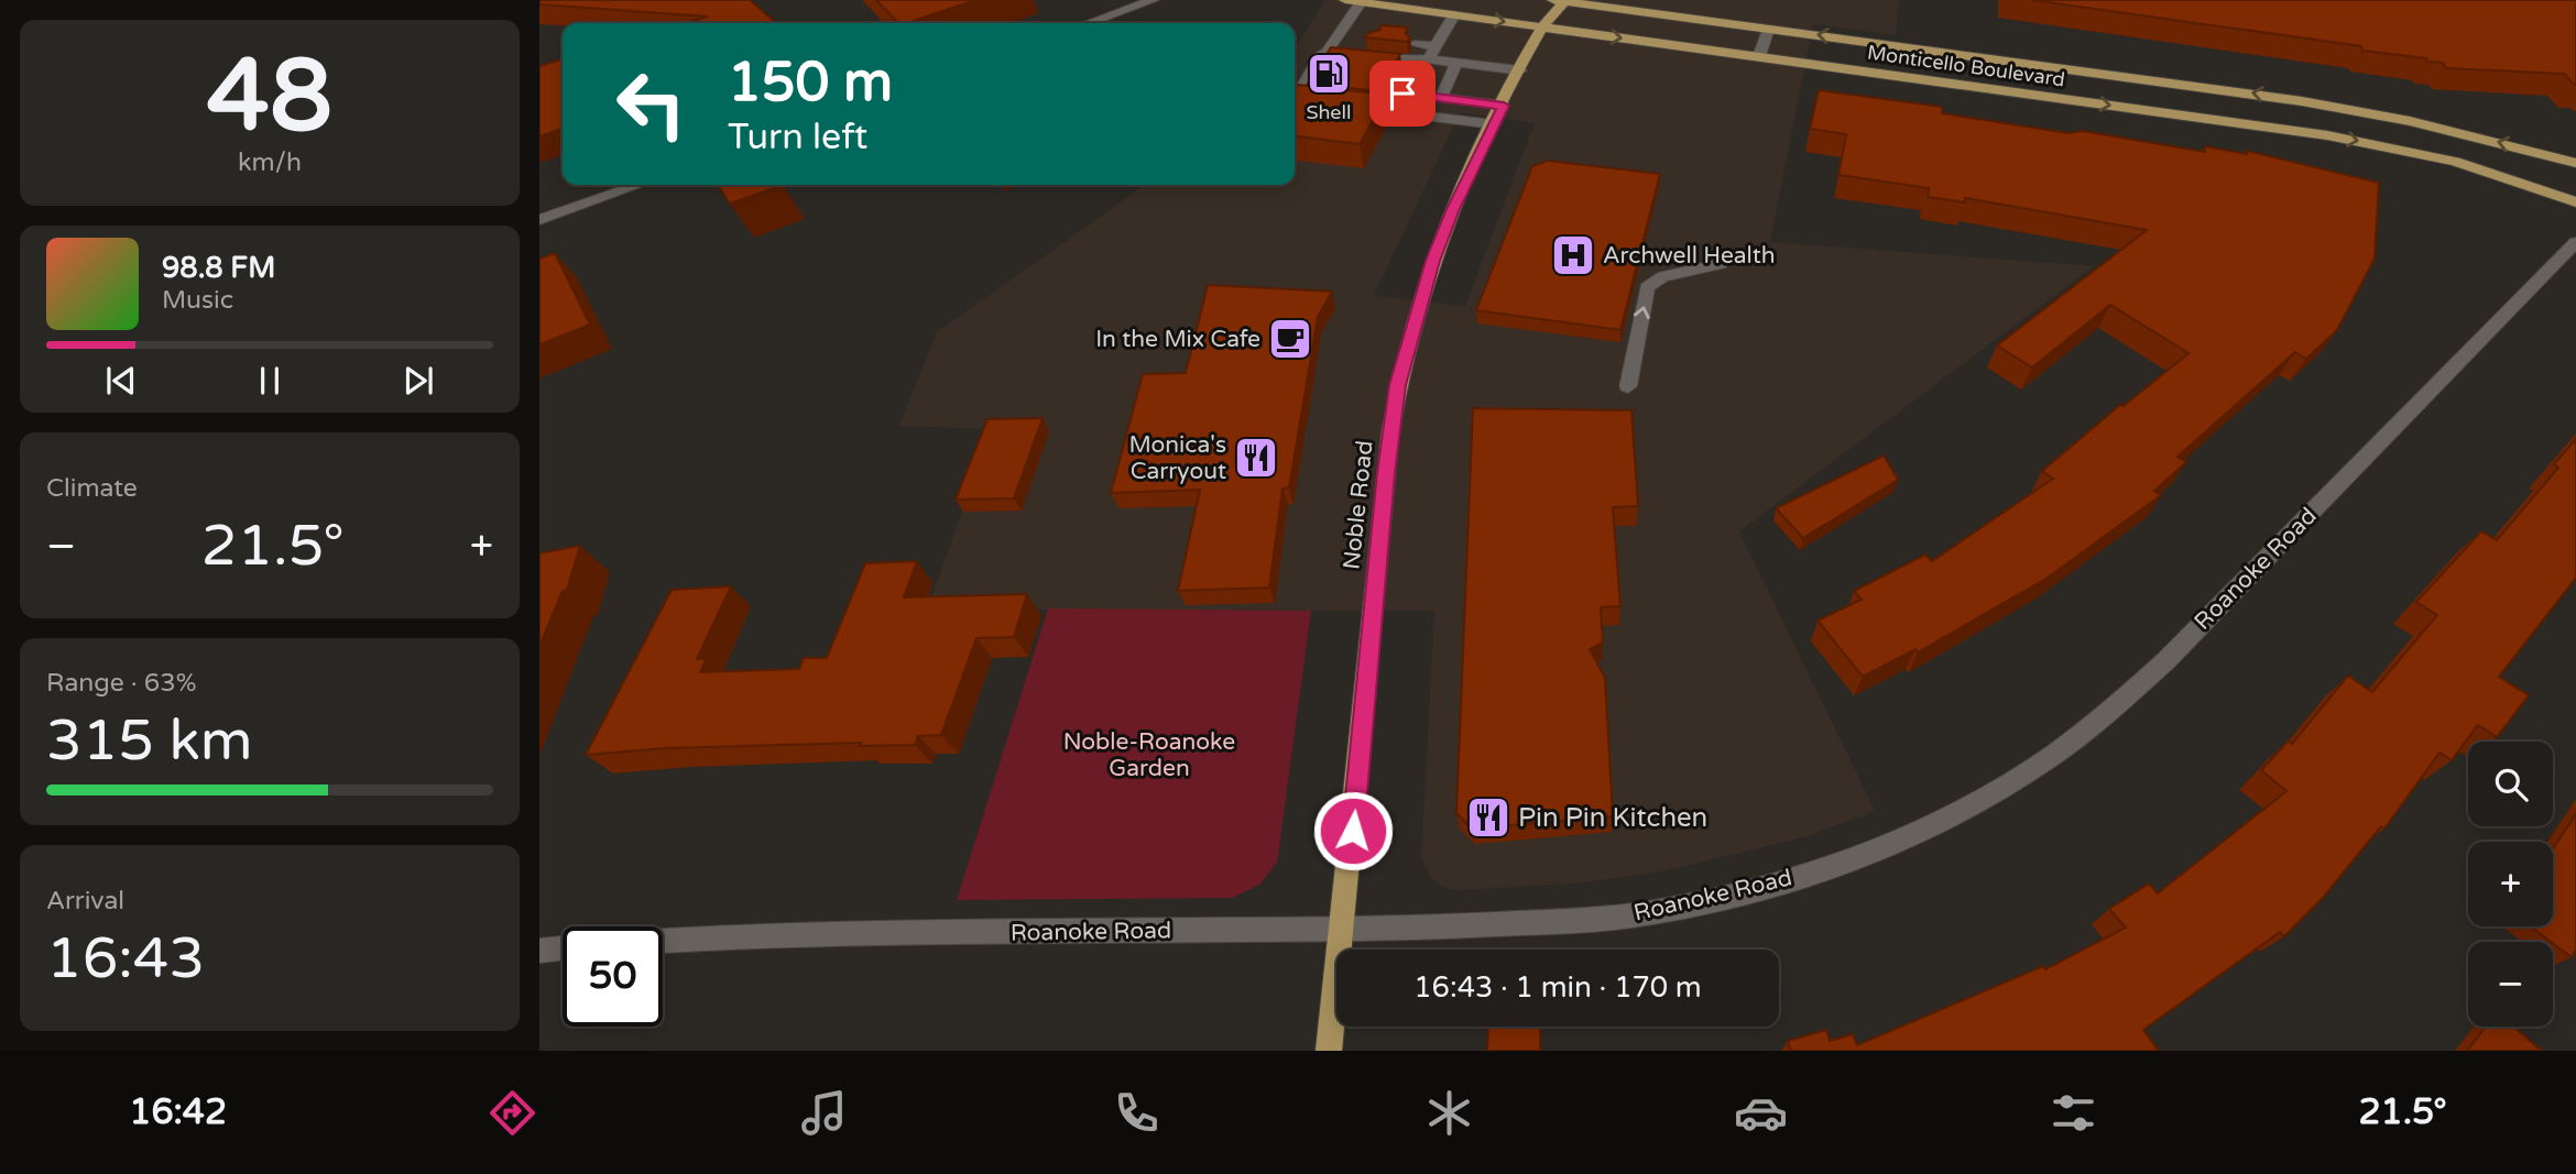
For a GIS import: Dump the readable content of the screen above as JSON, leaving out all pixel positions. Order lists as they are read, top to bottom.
{
  "streets": {
    "main road": ["Monticello Boulevard", "Noble Road"],
    "street": ["Roanoke Road"]
  },
  "crossings": [
    ["Monticello Boulevard", "Noble Road"],
    ["Noble Road", "Roanoke Road"]
  ],
  "parks": ["Noble-Roanoke Garden"],
  "places": {
    "fuel station": ["Shell"],
    "hospital": ["Archwell Health"],
    "cafe": ["In the Mix Cafe"],
    "restaurant": ["Monica's Carryout", "Pin Pin Kitchen"]
  },
  "page": {
    "tile": [
      ["48", "km/h"],
      "Climate",
      ["Range · 63%", "315 km"],
      ["Arrival", "16:43"]
    ],
    "turn": ["150 m", "Turn left"],
    "song": ["98.8 FM", "Music"],
    "heat": ["−", "21.5°", "+"],
    "map_buttons": ["+", "−"],
    "limit": "50",
    "trip": "16:43 · 1 min · 170 m",
    "tabs": ["16:42", "21.5°"]
  }
}
